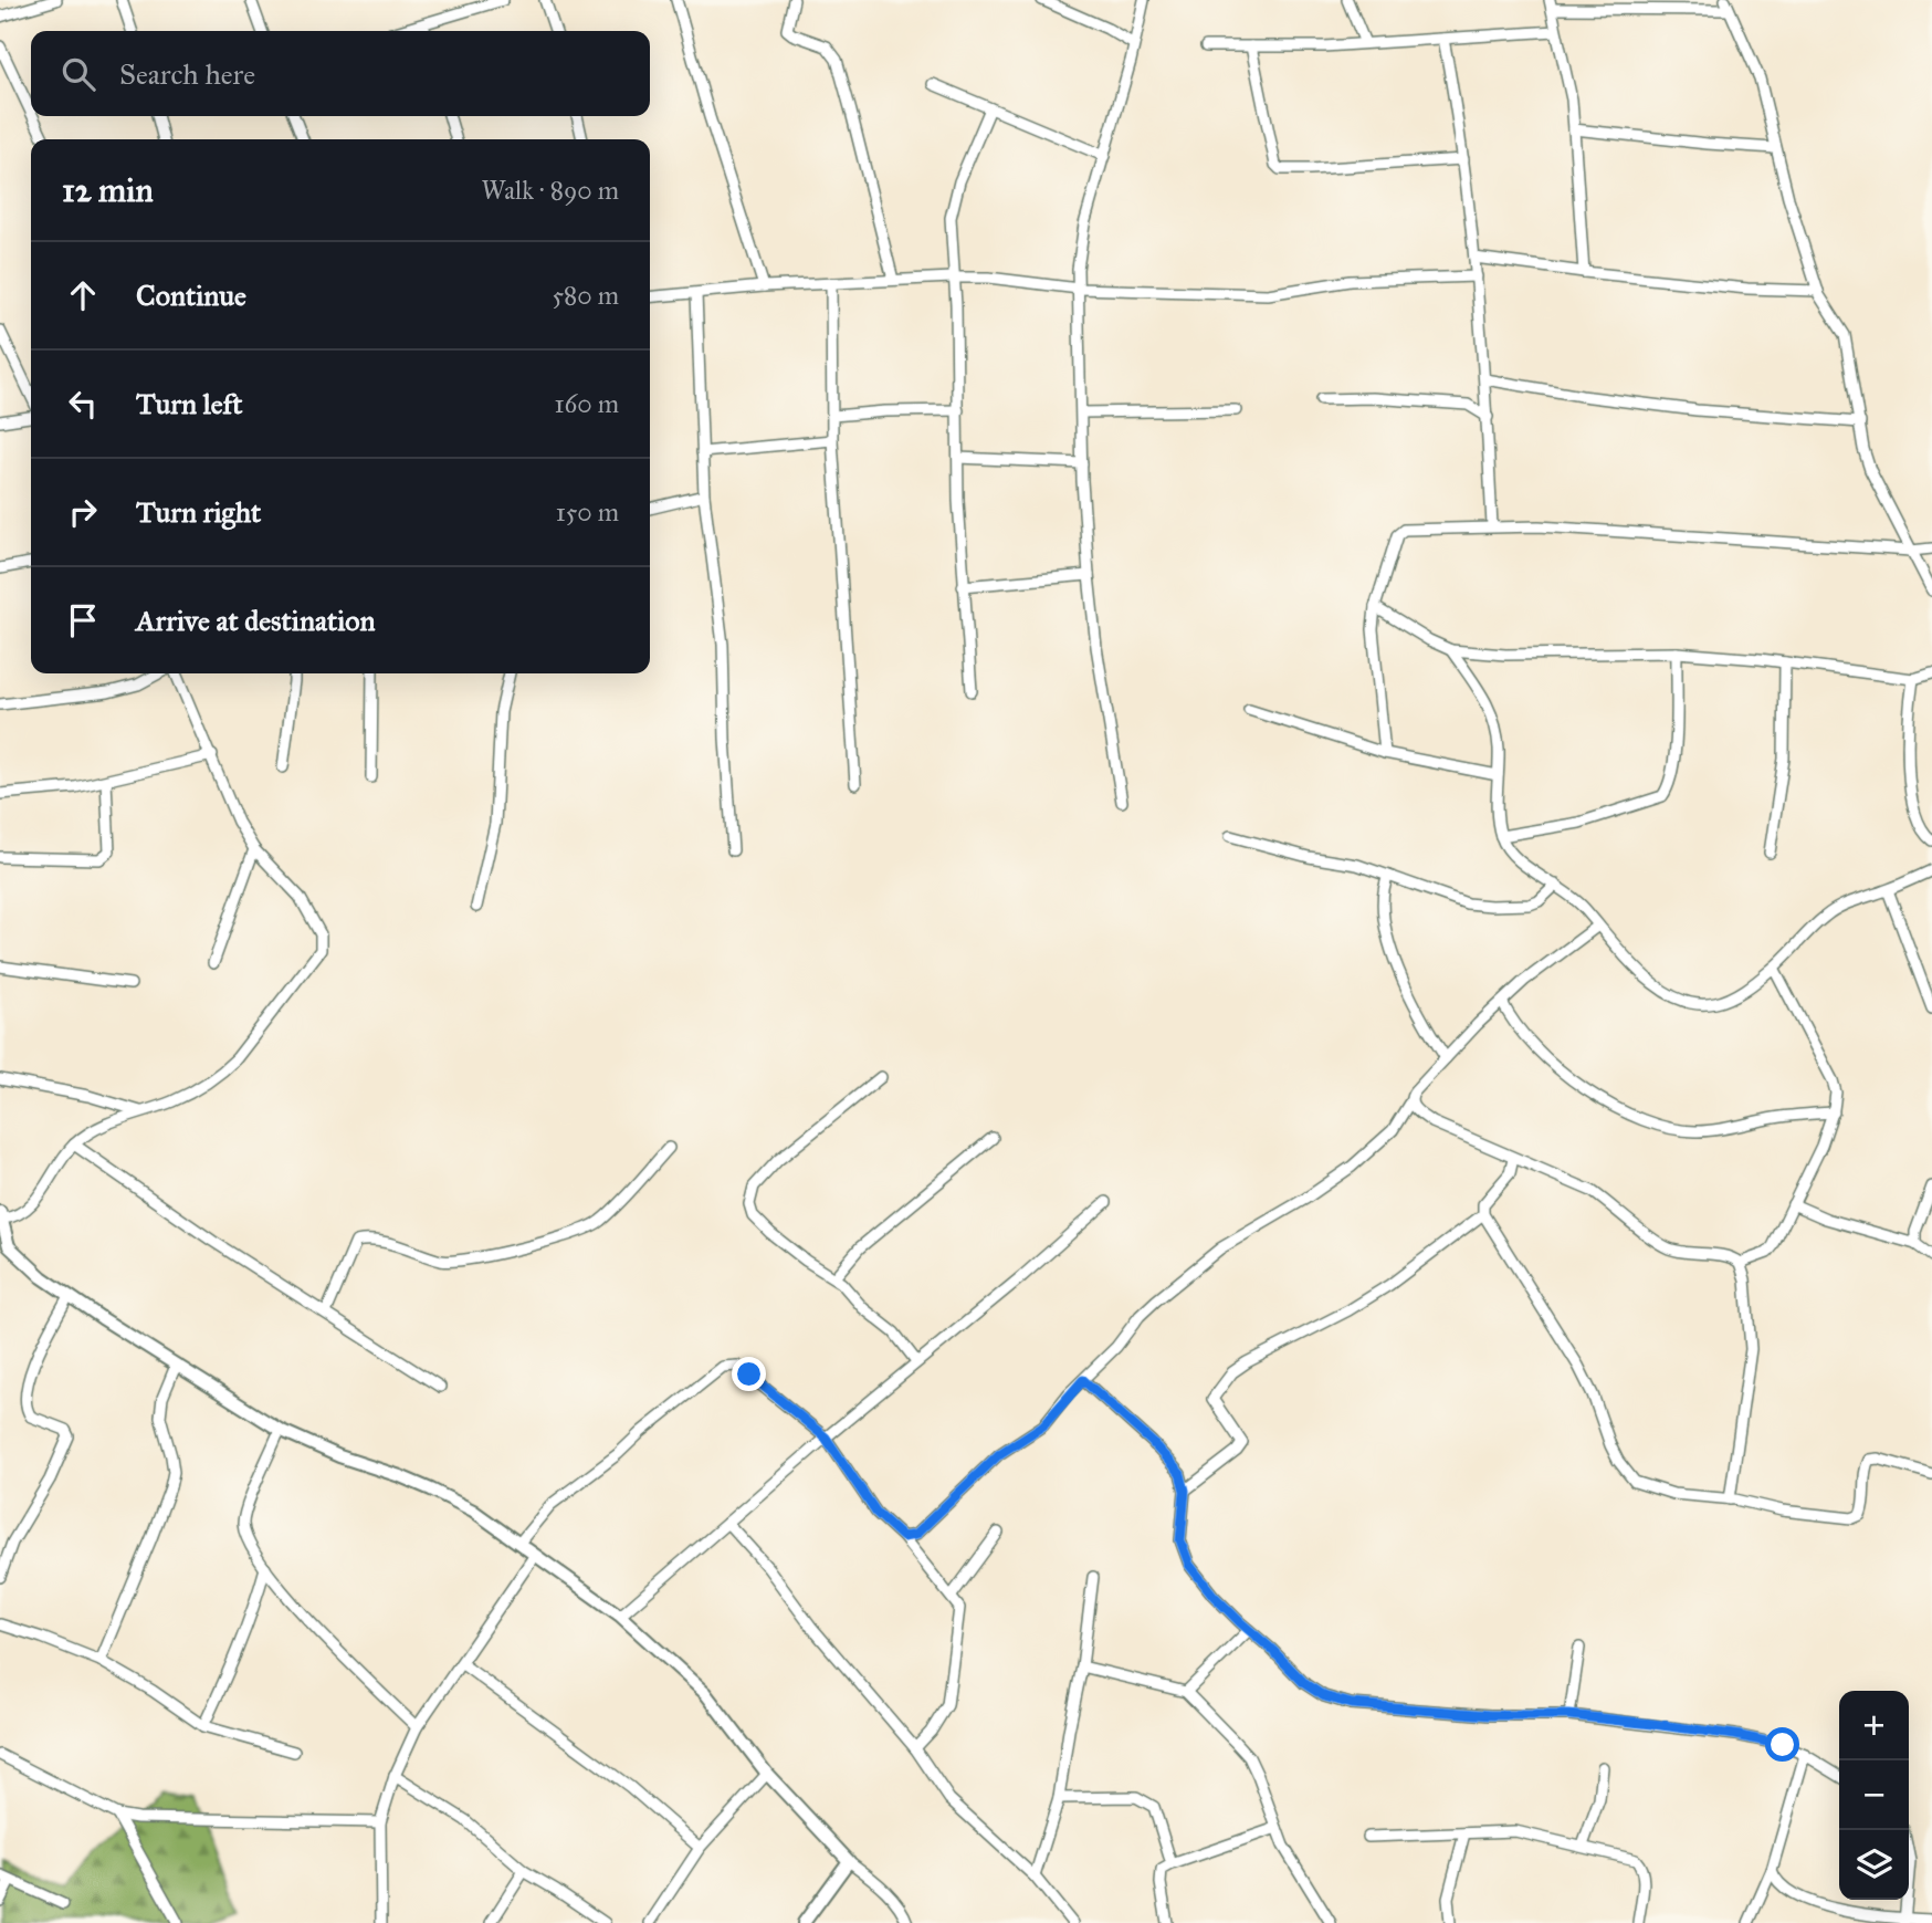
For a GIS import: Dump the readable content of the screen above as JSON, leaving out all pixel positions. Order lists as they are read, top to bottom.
{
  "page": {
    "search": "Search here",
    "heading": ["12 min", "Walk · 890 m"],
    "list": [
      ["Continue", "580 m"],
      ["Turn left", "160 m"],
      ["Turn right", "150 m"],
      "Arrive at destination"
    ],
    "map_buttons": ["+", "−"]
  }
}
